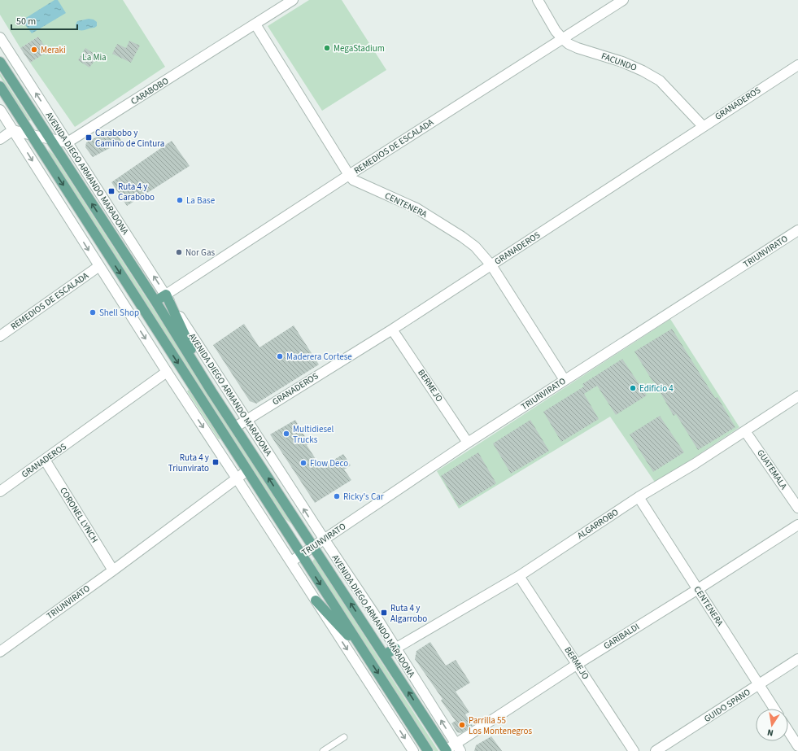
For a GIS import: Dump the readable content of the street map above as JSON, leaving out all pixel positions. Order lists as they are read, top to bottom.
{
  "streets": {
    "main road": ["AVENIDA DIEGO ARMANDO MARADONA"],
    "street": [
      "FACUNDO",
      "CARABOBO",
      "GRANADEROS",
      "REMEDIOS DE ESCALADA",
      "CENTENERA",
      "TRIUNVIRATO",
      "BERMEJO",
      "GUATEMALA",
      "CORONEL LYNCH",
      "ALGARROBO",
      "GARIBALDI",
      "GUIDO SPANO"
    ]
  },
  "crossings": [
    ["FACUNDO", "GRANADEROS"],
    ["FACUNDO", "REMEDIOS DE ESCALADA"],
    ["CARABOBO", "AVENIDA DIEGO ARMANDO MARADONA"],
    ["CARABOBO", "CENTENERA"],
    ["GRANADEROS", "AVENIDA DIEGO ARMANDO MARADONA"],
    ["GRANADEROS", "CENTENERA"],
    ["GRANADEROS", "BERMEJO"],
    ["GRANADEROS", "CORONEL LYNCH"],
    ["REMEDIOS DE ESCALADA", "AVENIDA DIEGO ARMANDO MARADONA"],
    ["REMEDIOS DE ESCALADA", "CENTENERA"],
    ["AVENIDA DIEGO ARMANDO MARADONA", "TRIUNVIRATO"],
    ["AVENIDA DIEGO ARMANDO MARADONA", "ALGARROBO"],
    ["AVENIDA DIEGO ARMANDO MARADONA", "GARIBALDI"],
    ["CENTENERA", "TRIUNVIRATO"],
    ["CENTENERA", "ALGARROBO"],
    ["CENTENERA", "GARIBALDI"],
    ["CENTENERA", "GUIDO SPANO"],
    ["TRIUNVIRATO", "BERMEJO"],
    ["TRIUNVIRATO", "CORONEL LYNCH"],
    ["BERMEJO", "ALGARROBO"],
    ["BERMEJO", "GARIBALDI"],
    ["GUATEMALA", "ALGARROBO"]
  ],
  "parks": ["La Mia"],
  "places": {
    "other": [
      "MegaStadium",
      "Meraki",
      "La Base",
      "Nor Gas",
      "Shell Shop",
      "Maderera Cortese",
      "Edificio 4",
      "Multidiesel Trucks",
      "Flow Deco",
      "Ricky's Car",
      "Parrilla 55 Los Montenegros"
    ],
    "transit": [
      "Carabobo y Camino de Cintura",
      "Ruta 4 y Carabobo",
      "Ruta 4 y Triunvirato",
      "Ruta 4 y Algarrobo"
    ]
  },
  "scale_bar": "50 m",
  "north": "bottom"
}
